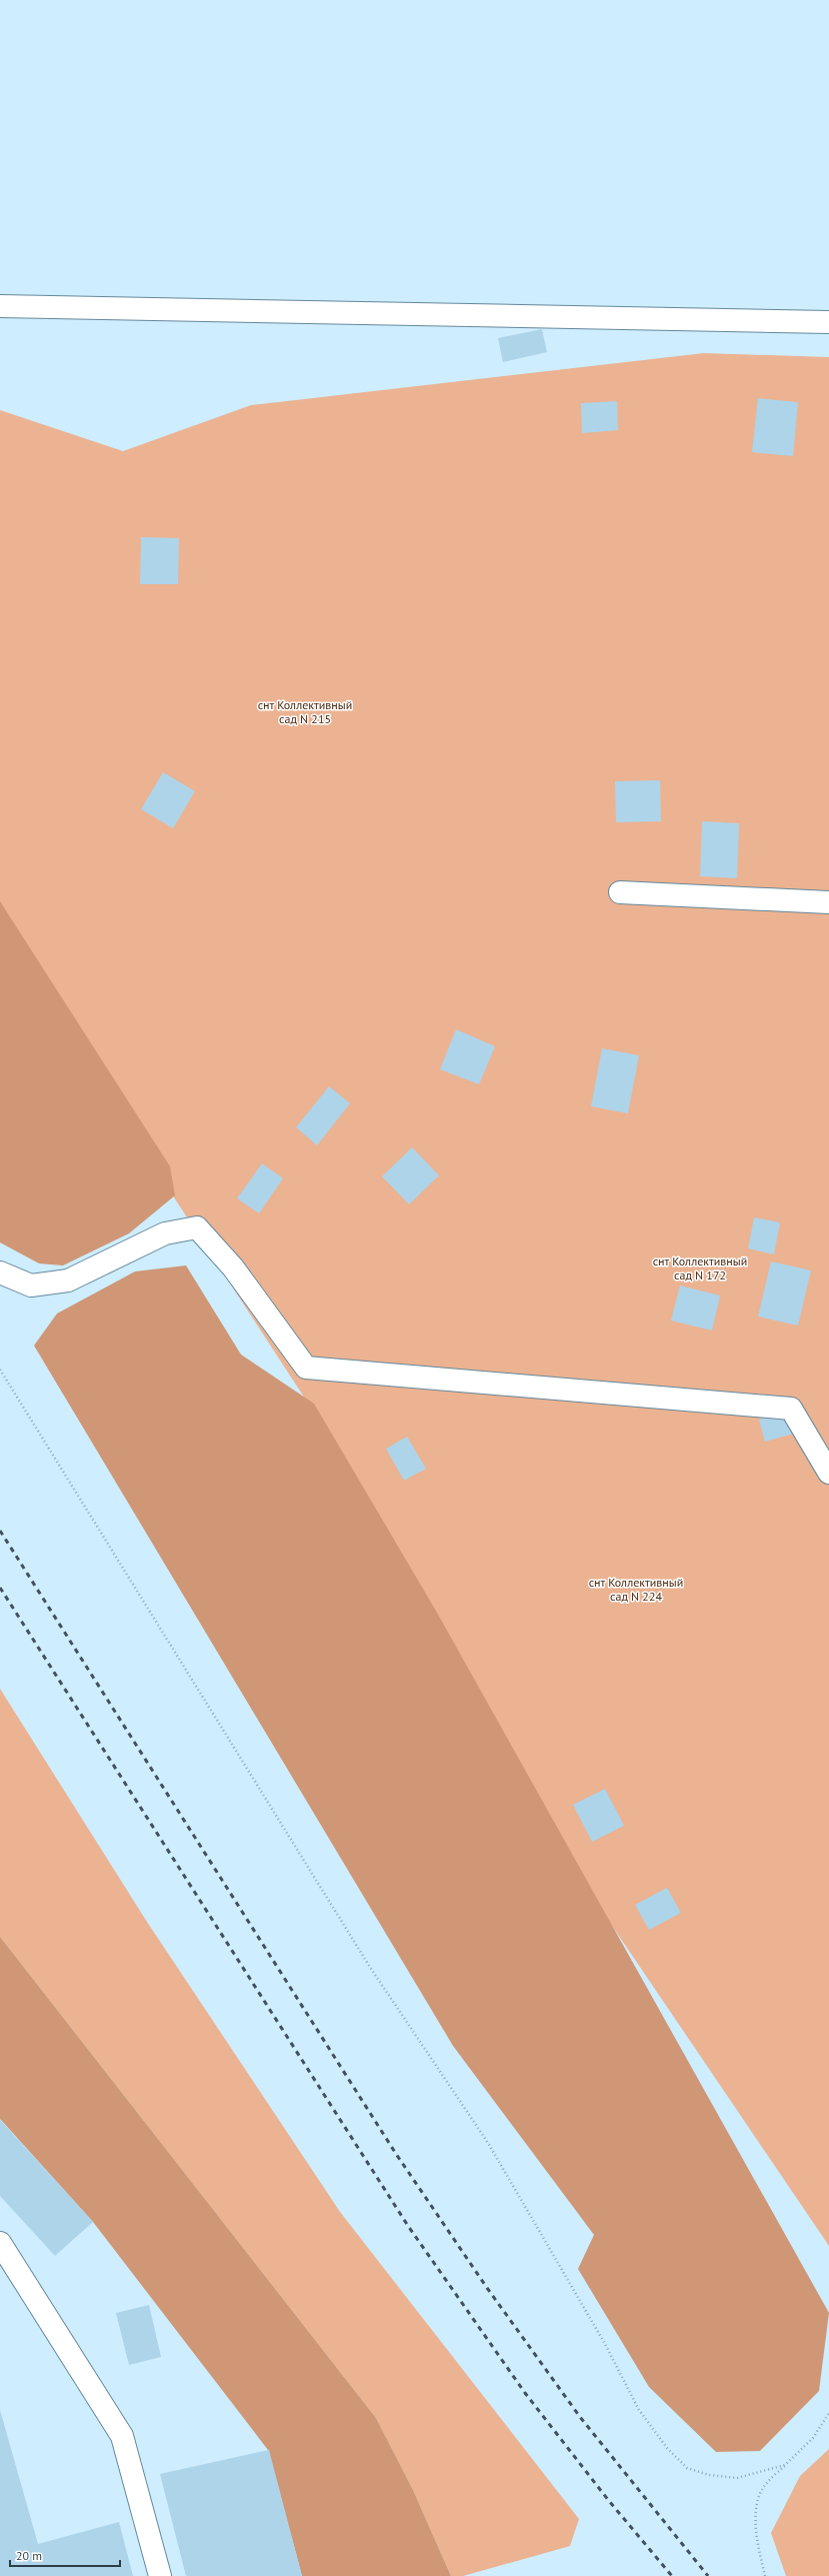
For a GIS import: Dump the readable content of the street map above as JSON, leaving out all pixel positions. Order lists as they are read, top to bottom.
{
  "parks": ["снт Коллективный сад N 215", "снт Коллективный сад N 172", "снт Коллективный сад N 224"],
  "scale_bar": "20 m"
}
